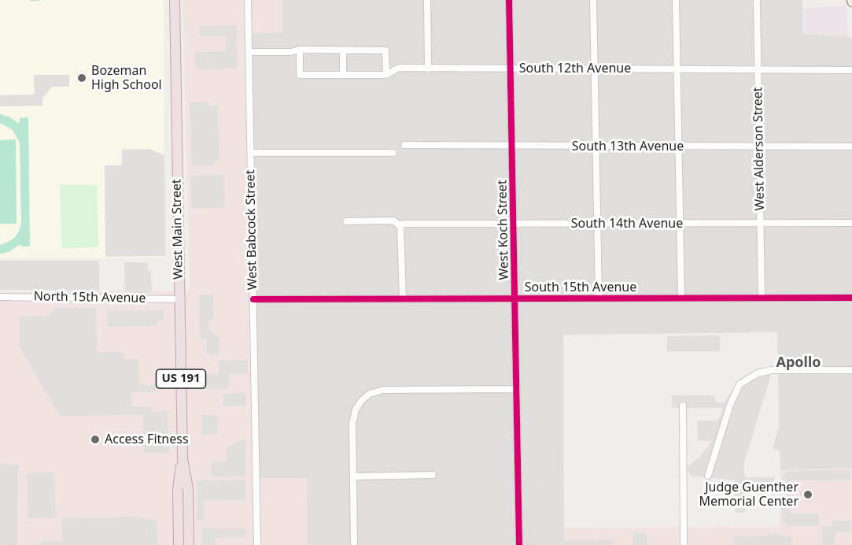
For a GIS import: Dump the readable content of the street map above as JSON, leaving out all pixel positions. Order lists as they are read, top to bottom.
{
  "streets": {
    "highway": ["West Main Street", "US 191"],
    "street": [
      "South 12th Avenue",
      "South 13th Avenue",
      "West Alderson Street",
      "South 14th Avenue",
      "West Babcock Street",
      "West Koch Street",
      "South 15th Avenue",
      "North 15th Avenue"
    ]
  },
  "crossings": [
    ["South 12th Avenue", "West Alderson Street"],
    ["South 12th Avenue", "West Koch Street"],
    ["South 13th Avenue", "West Alderson Street"],
    ["South 13th Avenue", "West Koch Street"],
    ["West Alderson Street", "South 14th Avenue"],
    ["West Alderson Street", "South 15th Avenue"],
    ["South 14th Avenue", "West Koch Street"],
    ["West Main Street", "North 15th Avenue"],
    ["West Babcock Street", "South 15th Avenue"],
    ["West Koch Street", "South 15th Avenue"]
  ],
  "districts": ["Apollo"],
  "places": ["Bozeman High School", "Access Fitness", "Judge Guenther Memorial Center"]
}
